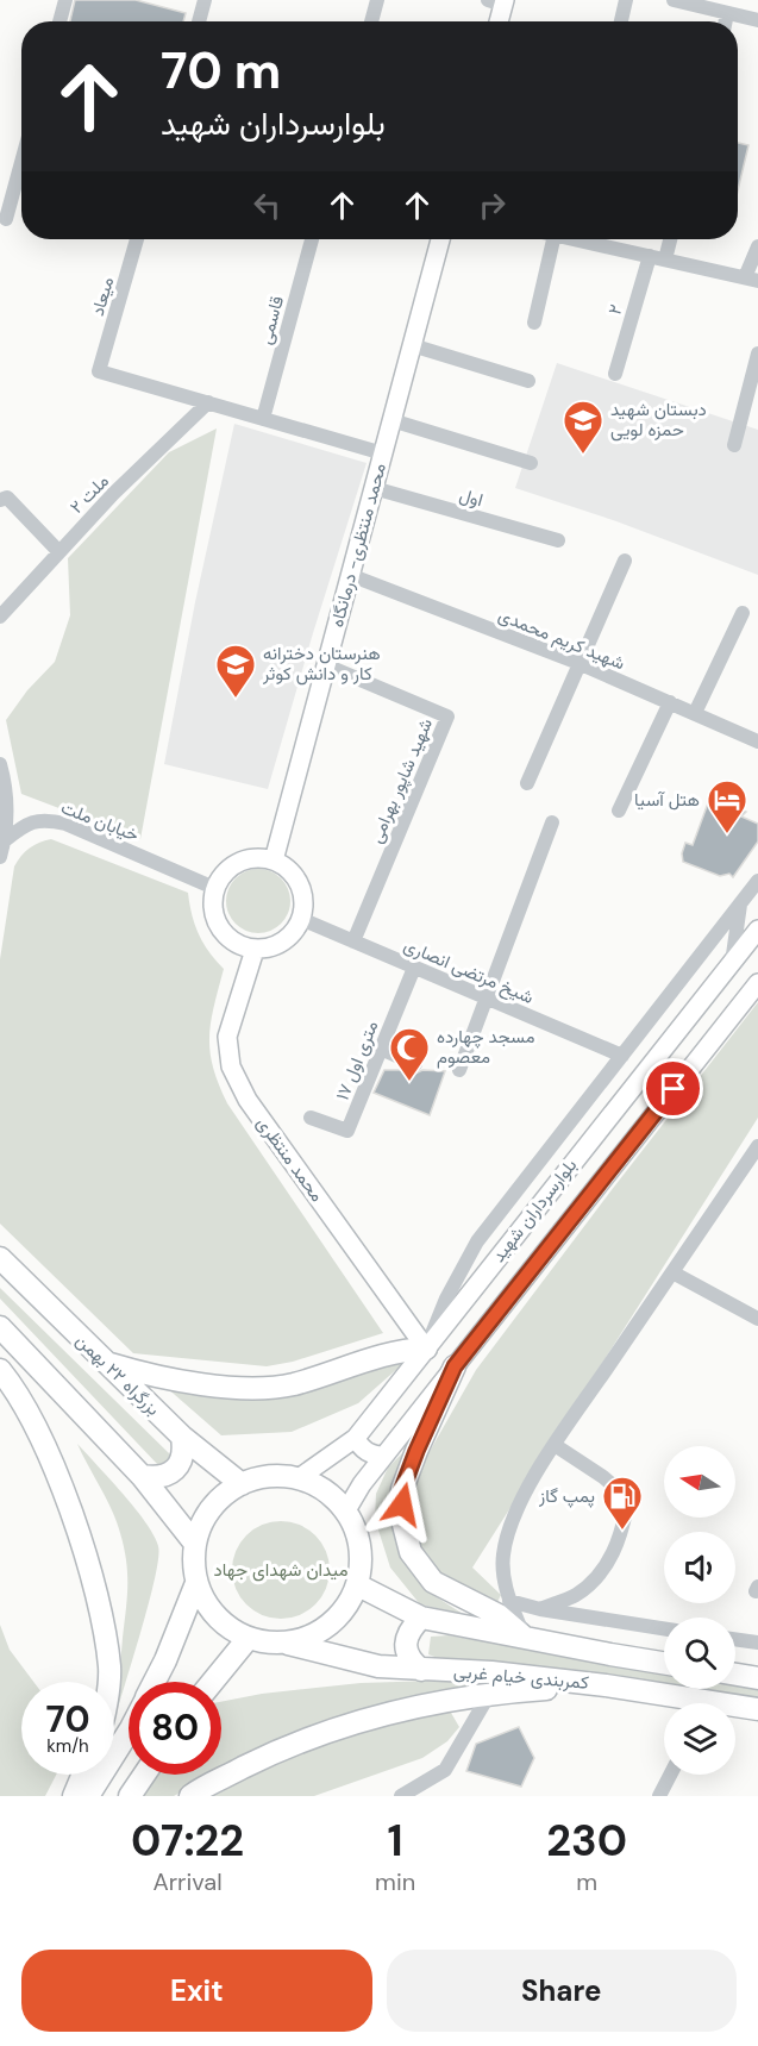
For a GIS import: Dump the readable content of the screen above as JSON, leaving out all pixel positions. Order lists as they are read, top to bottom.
{
  "streets": {
    "highway": ["بزرگراه ۲۲ بهمن", "کمربندی خیام غربی"],
    "main road": ["محمد منتظری- درمانگاه", "محمد منتظری", "بلوارسرداران شهید"],
    "street": [
      "میعاد",
      "۲",
      "قاسمی",
      "ملت ۲",
      "اول",
      "شهید کریم محمدی",
      "شهید شاپور بهرامی",
      "خیابان ملت",
      "شیخ مرتضی انصاری",
      "۱۷ متری اول"
    ]
  },
  "crossings": [
    ["میعاد", "ملت ۲"],
    ["اول", "محمد منتظری- درمانگاه"],
    ["محمد منتظری- درمانگاه", "شهید کریم محمدی"],
    ["محمد منتظری- درمانگاه", "شهید شاپور بهرامی"],
    ["محمد منتظری- درمانگاه", "خیابان ملت"],
    ["محمد منتظری- درمانگاه", "شیخ مرتضی انصاری"],
    ["محمد منتظری- درمانگاه", "محمد منتظری"],
    ["شهید شاپور بهرامی", "شیخ مرتضی انصاری"],
    ["خیابان ملت", "شیخ مرتضی انصاری"],
    ["خیابان ملت", "محمد منتظری"],
    ["شیخ مرتضی انصاری", "۱۷ متری اول"],
    ["شیخ مرتضی انصاری", "محمد منتظری"],
    ["محمد منتظری", "بلوارسرداران شهید"],
    ["بلوارسرداران شهید", "بزرگراه ۲۲ بهمن"],
    ["بلوارسرداران شهید", "کمربندی خیام غربی"],
    ["بزرگراه ۲۲ بهمن", "کمربندی خیام غربی"]
  ],
  "parks": ["میدان شهدای جهاد"],
  "places": {
    "school or university": ["دبستان شهید حمزه لویی", "هنرستان دخترانه کار و دانش کوثر"],
    "hotel": ["هتل آسیا"],
    "mosque": ["مسجد چهارده معصوم"],
    "fuel station": ["پمپ گاز"]
  },
  "north": "left",
  "page": {
    "turn": ["70 m", "بلوارسرداران شهید"],
    "speed": "70 km/h",
    "limit": "80",
    "eta": [
      "07:22",
      "Arrival",
      "1",
      "min",
      "230",
      "m"
    ],
    "buttons": ["Exit", "Share"]
  }
}
